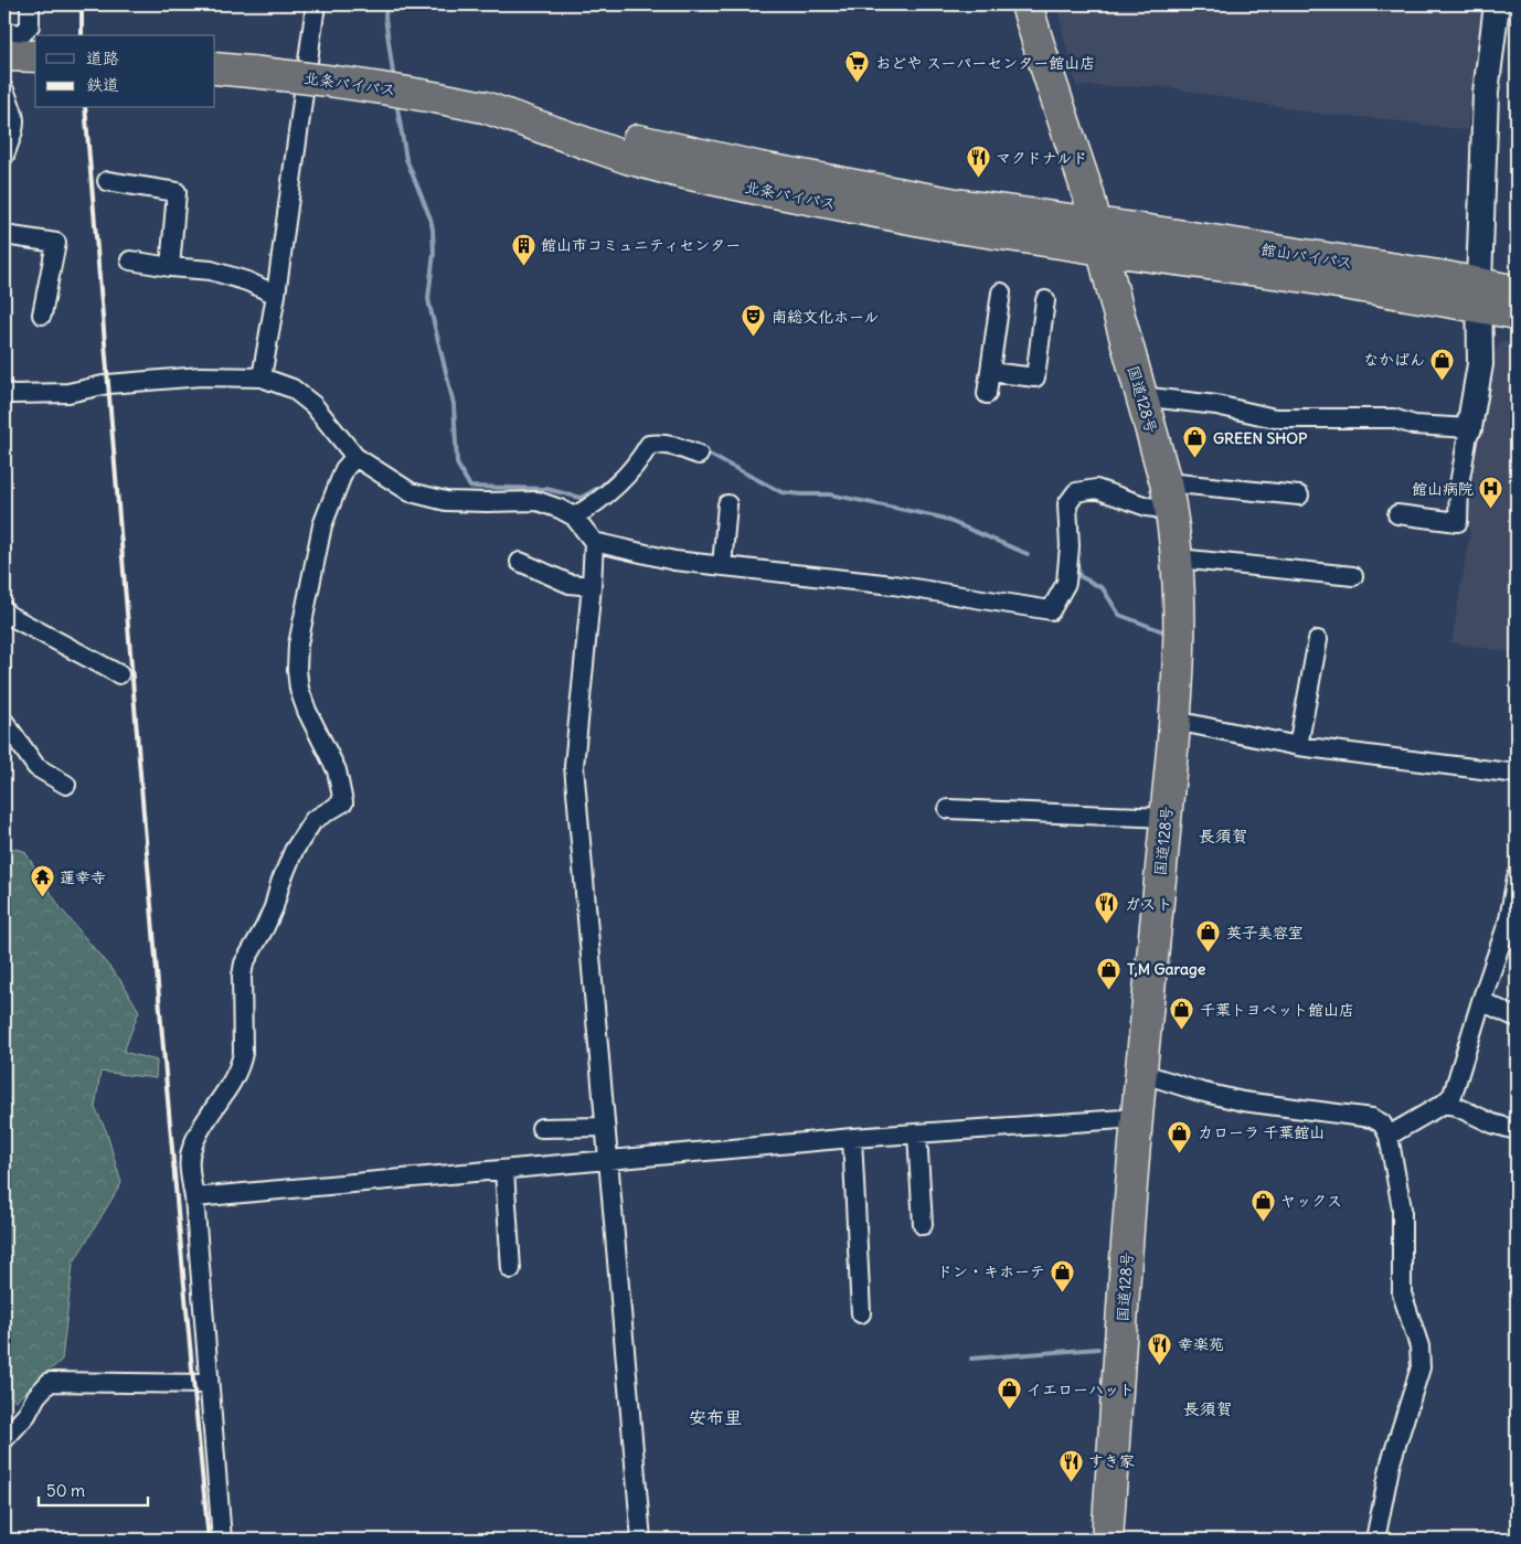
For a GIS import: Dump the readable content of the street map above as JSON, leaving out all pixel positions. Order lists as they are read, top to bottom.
{
  "streets": {
    "highway": ["北条バイパス", "館山バイパス", "国道128号"]
  },
  "crossings": [
    ["北条バイパス", "館山バイパス"],
    ["北条バイパス", "国道128号"],
    ["館山バイパス", "国道128号"]
  ],
  "districts": ["長須賀", "長須賀", "安布里"],
  "places": {
    "supermarket": ["おどや スーパーセンター館山店"],
    "restaurant": [
      "マクドナルド",
      "ガスト",
      "幸楽苑",
      "すき家"
    ],
    "building": ["館山市コミュニティセンター"],
    "theatre": ["南総文化ホール"],
    "shop": [
      "なかぱん",
      "GREEN SHOP",
      "英子美容室",
      "T,M Garage",
      "千葉トヨペット館山店",
      "カローラ 千葉館山",
      "ヤックス",
      "ドン・キホーテ",
      "イエローハット"
    ],
    "hospital": ["館山病院"],
    "temple": ["蓮幸寺"]
  },
  "legend": ["道路", "鉄道"],
  "scale_bar": "50 m"
}
